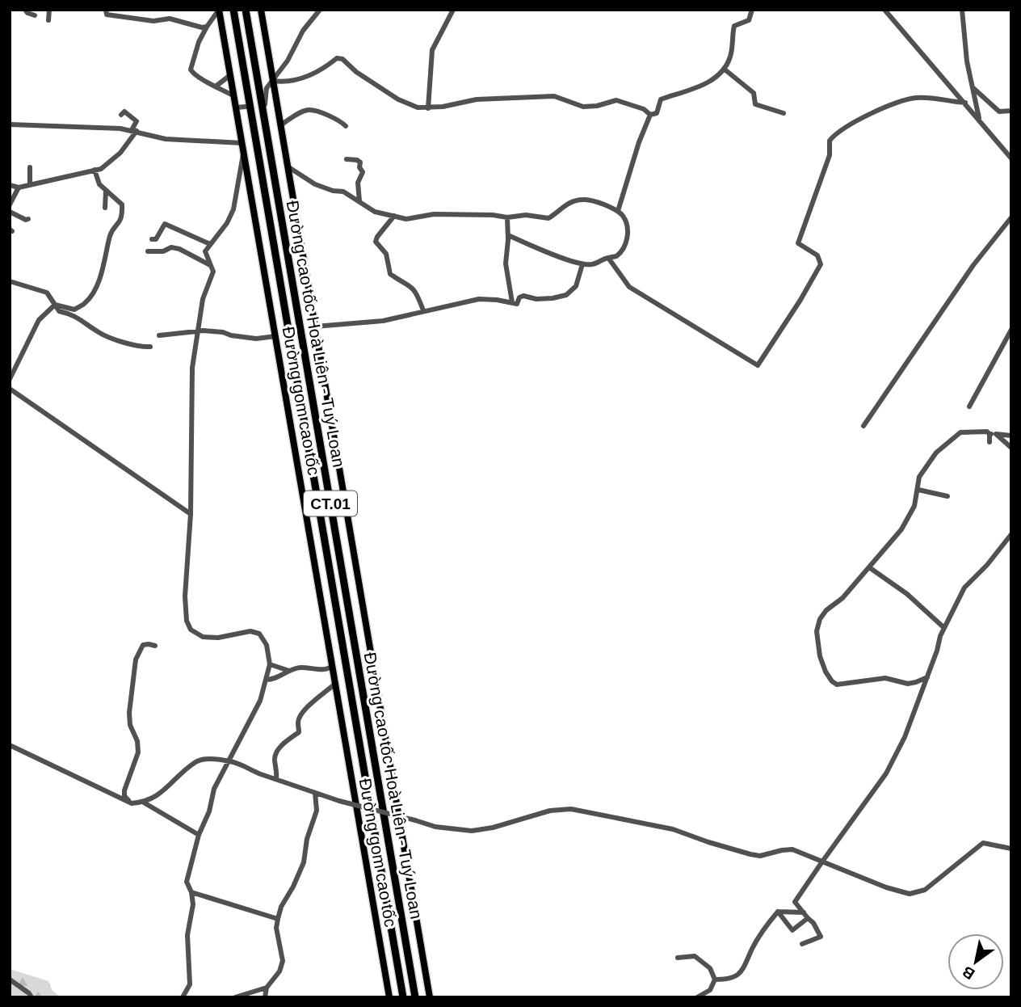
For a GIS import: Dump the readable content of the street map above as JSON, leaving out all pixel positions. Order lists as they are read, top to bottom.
{
  "streets": {
    "highway": ["Đường cao tốc Hoà Liên - Tuý Loan", "CT.01"],
    "main road": ["Đường gom cao tốc"]
  },
  "north": "bottom left"
}
